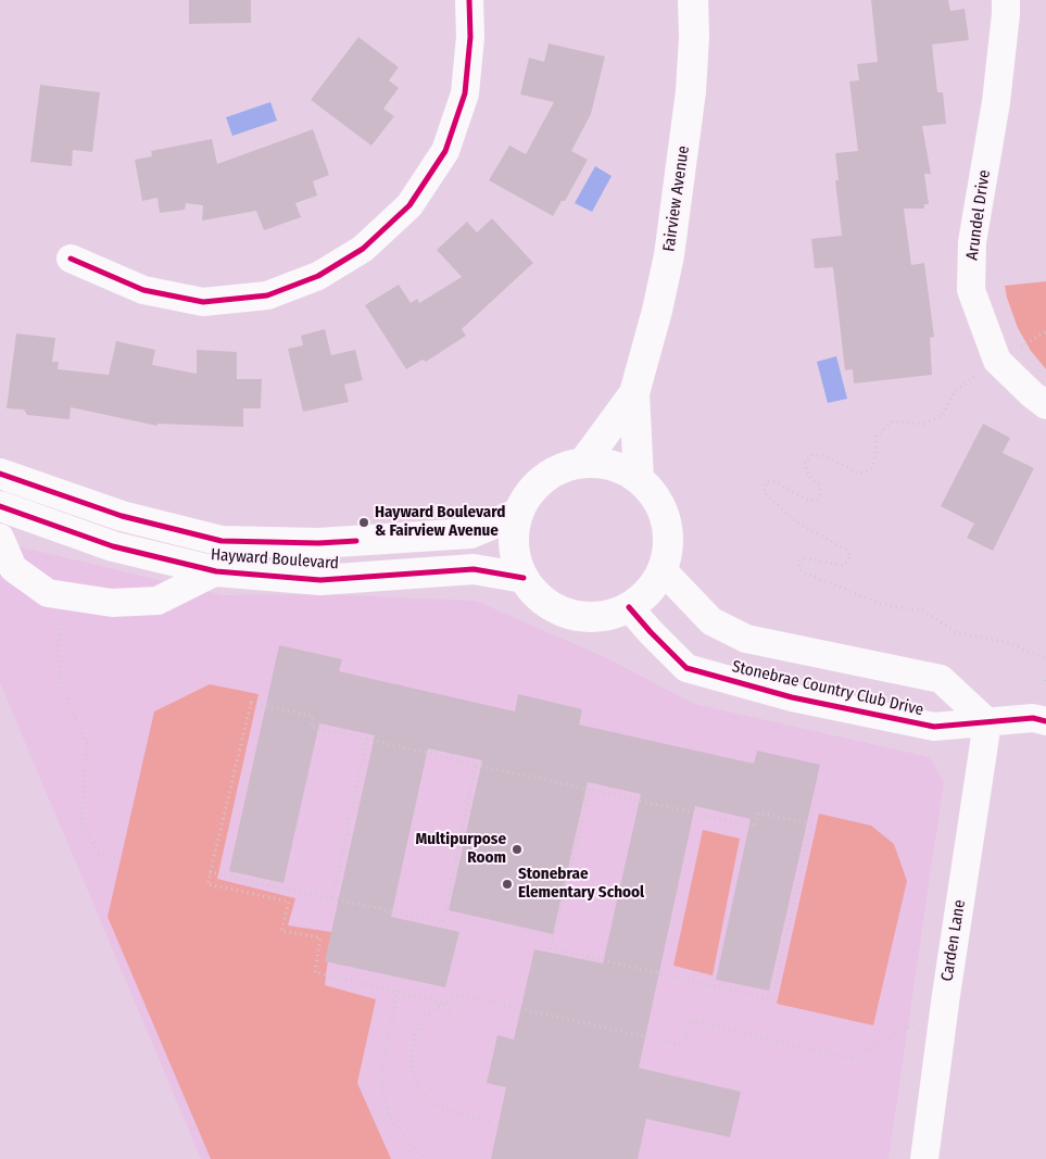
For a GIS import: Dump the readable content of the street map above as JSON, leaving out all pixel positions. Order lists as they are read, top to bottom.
{
  "streets": {
    "main road": ["Fairview Avenue", "Hayward Boulevard"],
    "street": ["Arundel Drive", "Stonebrae Country Club Drive", "Carden Lane"]
  },
  "crossings": [
    ["Fairview Avenue", "Hayward Boulevard"],
    ["Fairview Avenue", "Stonebrae Country Club Drive"],
    ["Hayward Boulevard", "Stonebrae Country Club Drive"],
    ["Stonebrae Country Club Drive", "Carden Lane"]
  ],
  "places": ["Hayward Boulevard & Fairview Avenue", "Multipurpose Room", "Stonebrae Elementary School"]
}
